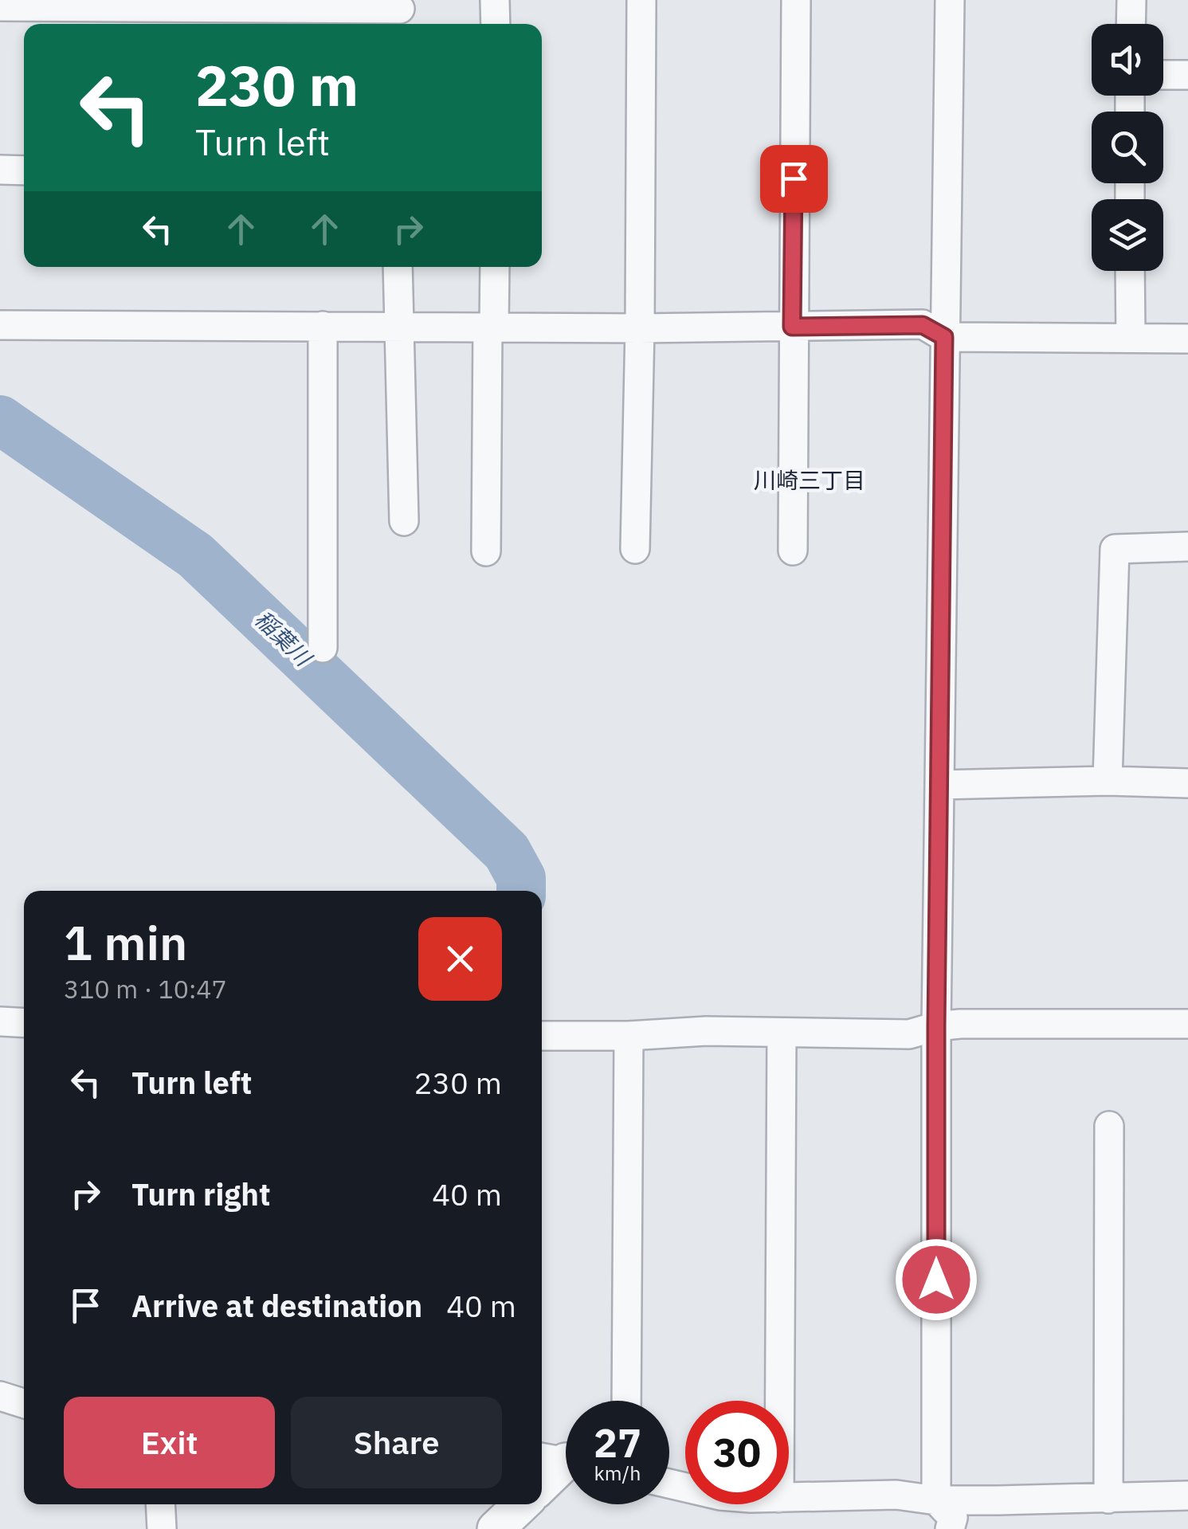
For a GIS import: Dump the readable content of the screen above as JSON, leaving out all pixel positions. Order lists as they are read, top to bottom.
{
  "districts": ["川崎三丁目"],
  "water": ["稲葉川"],
  "page": {
    "turn": ["230 m", "Turn left"],
    "heading": ["1 min", "310 m · 10:47"],
    "list": [
      {
        "name": "Turn left",
        "value": "230 m"
      },
      {
        "name": "Turn right",
        "value": "40 m"
      },
      {
        "name": "Arrive at destination",
        "value": "40 m"
      }
    ],
    "buttons": ["Exit", "Share"],
    "speed": "27 km/h",
    "limit": "30"
  }
}
